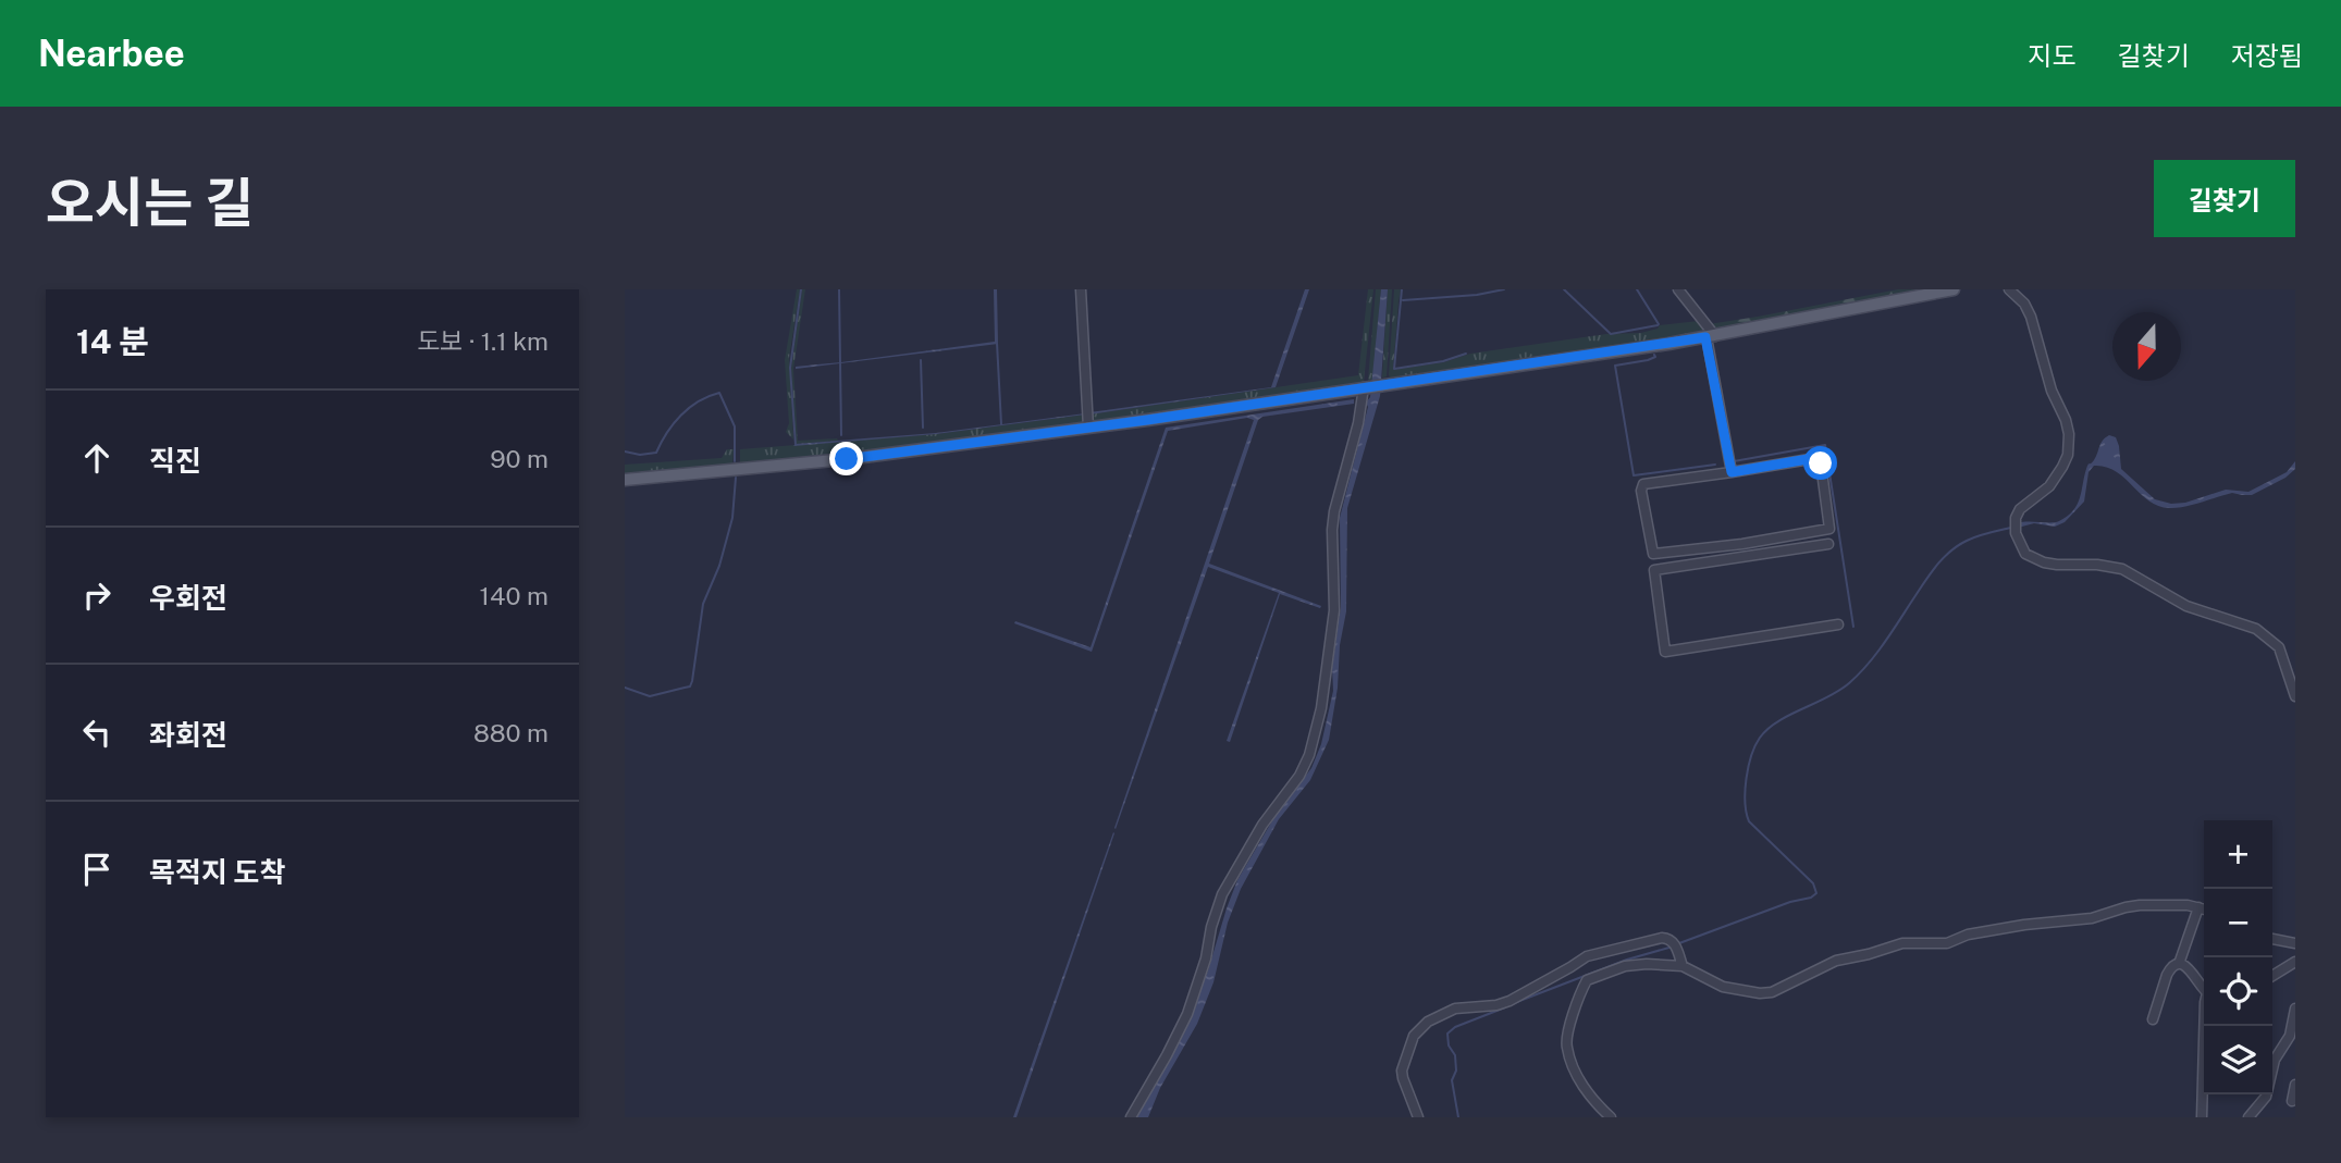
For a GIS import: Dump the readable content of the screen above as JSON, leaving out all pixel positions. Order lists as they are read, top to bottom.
{
  "north": "bottom",
  "page": {
    "header": "Nearbee",
    "nav": ["지도", "길찾기", "저장됨"],
    "title": "오시는 길",
    "buttons": "길찾기",
    "heading": ["14 분", "도보 · 1.1 km"],
    "list": [
      ["직진", "90 m"],
      ["우회전", "140 m"],
      ["좌회전", "880 m"],
      "목적지 도착"
    ],
    "map_buttons": ["+", "−"]
  }
}
